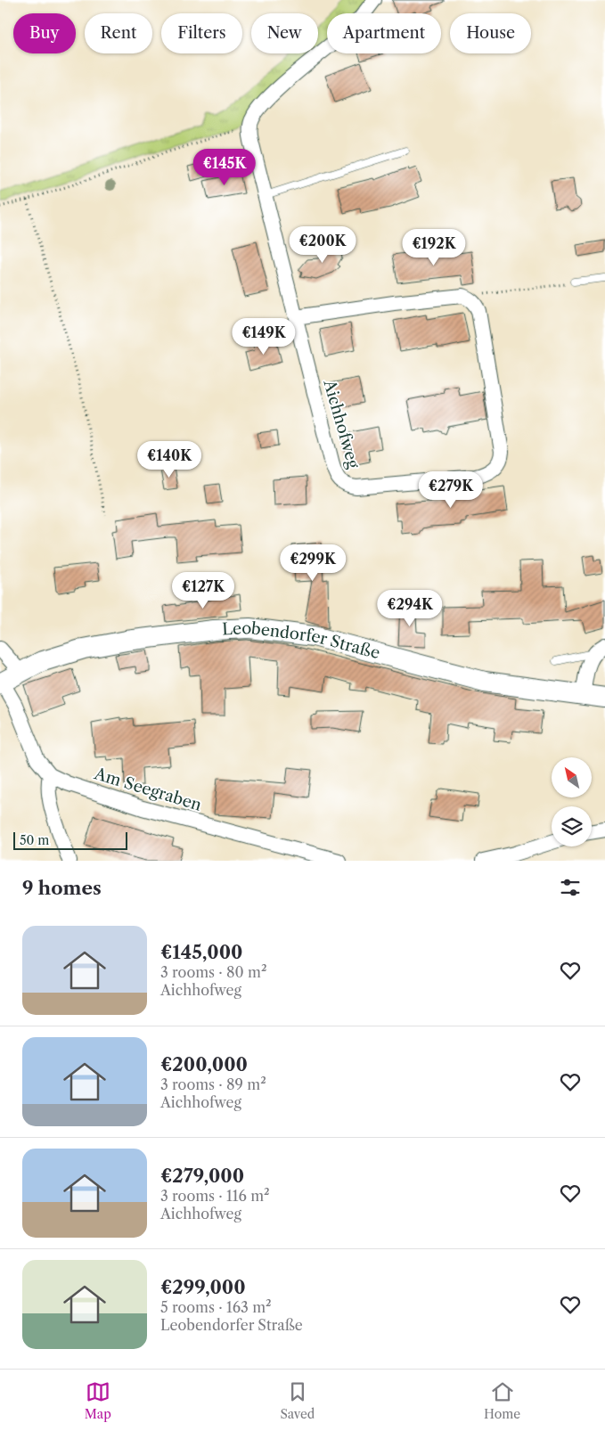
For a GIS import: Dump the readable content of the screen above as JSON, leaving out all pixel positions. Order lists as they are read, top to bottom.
{
  "streets": {
    "main road": ["Leobendorfer Straße"],
    "street": ["Aichhofweg", "Am Seegraben"]
  },
  "crossings": [
    ["Leobendorfer Straße", "Am Seegraben"]
  ],
  "scale_bar": "50 m",
  "north": "top left",
  "page": {
    "chip": [
      "Buy",
      "Rent",
      "Filters",
      "New",
      "Apartment",
      "House"
    ],
    "price": [
      "€145K",
      "€200K",
      "€192K",
      "€149K",
      "€140K",
      "€279K",
      "€299K",
      "€127K",
      "€294K"
    ],
    "scale": "50 m",
    "heading": "9 homes",
    "list": [
      {
        "name": "€145,000",
        "note": "3 rooms · 80 m² · Aichhofweg"
      },
      {
        "name": "€200,000",
        "note": "3 rooms · 89 m² · Aichhofweg"
      },
      {
        "name": "€279,000",
        "note": "3 rooms · 116 m² · Aichhofweg"
      },
      {
        "name": "€299,000",
        "note": "5 rooms · 163 m² · Leobendorfer Straße"
      }
    ],
    "tabs": ["Map", "Saved", "Home"]
  }
}
